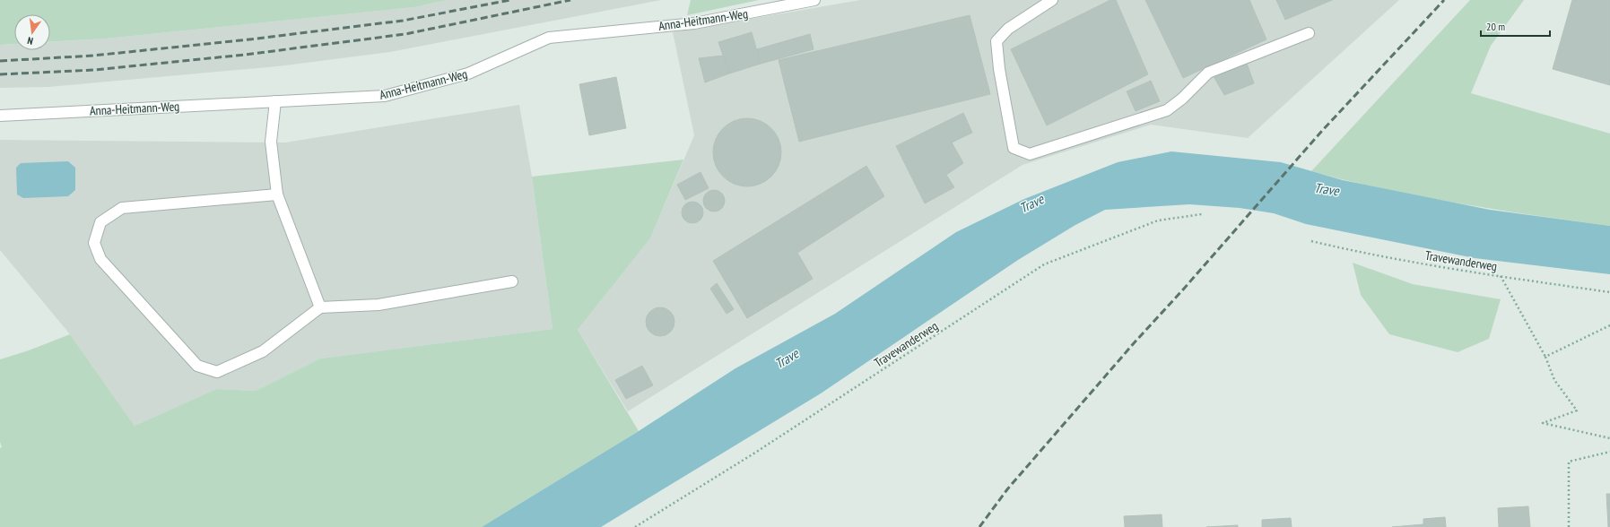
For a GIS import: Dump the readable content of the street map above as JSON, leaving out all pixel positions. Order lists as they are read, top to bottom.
{
  "streets": {
    "street": ["Anna-Heitmann-Weg"],
    "path": ["Travewanderweg"]
  },
  "water": ["Trave"],
  "scale_bar": "20 m",
  "north": "bottom"
}
